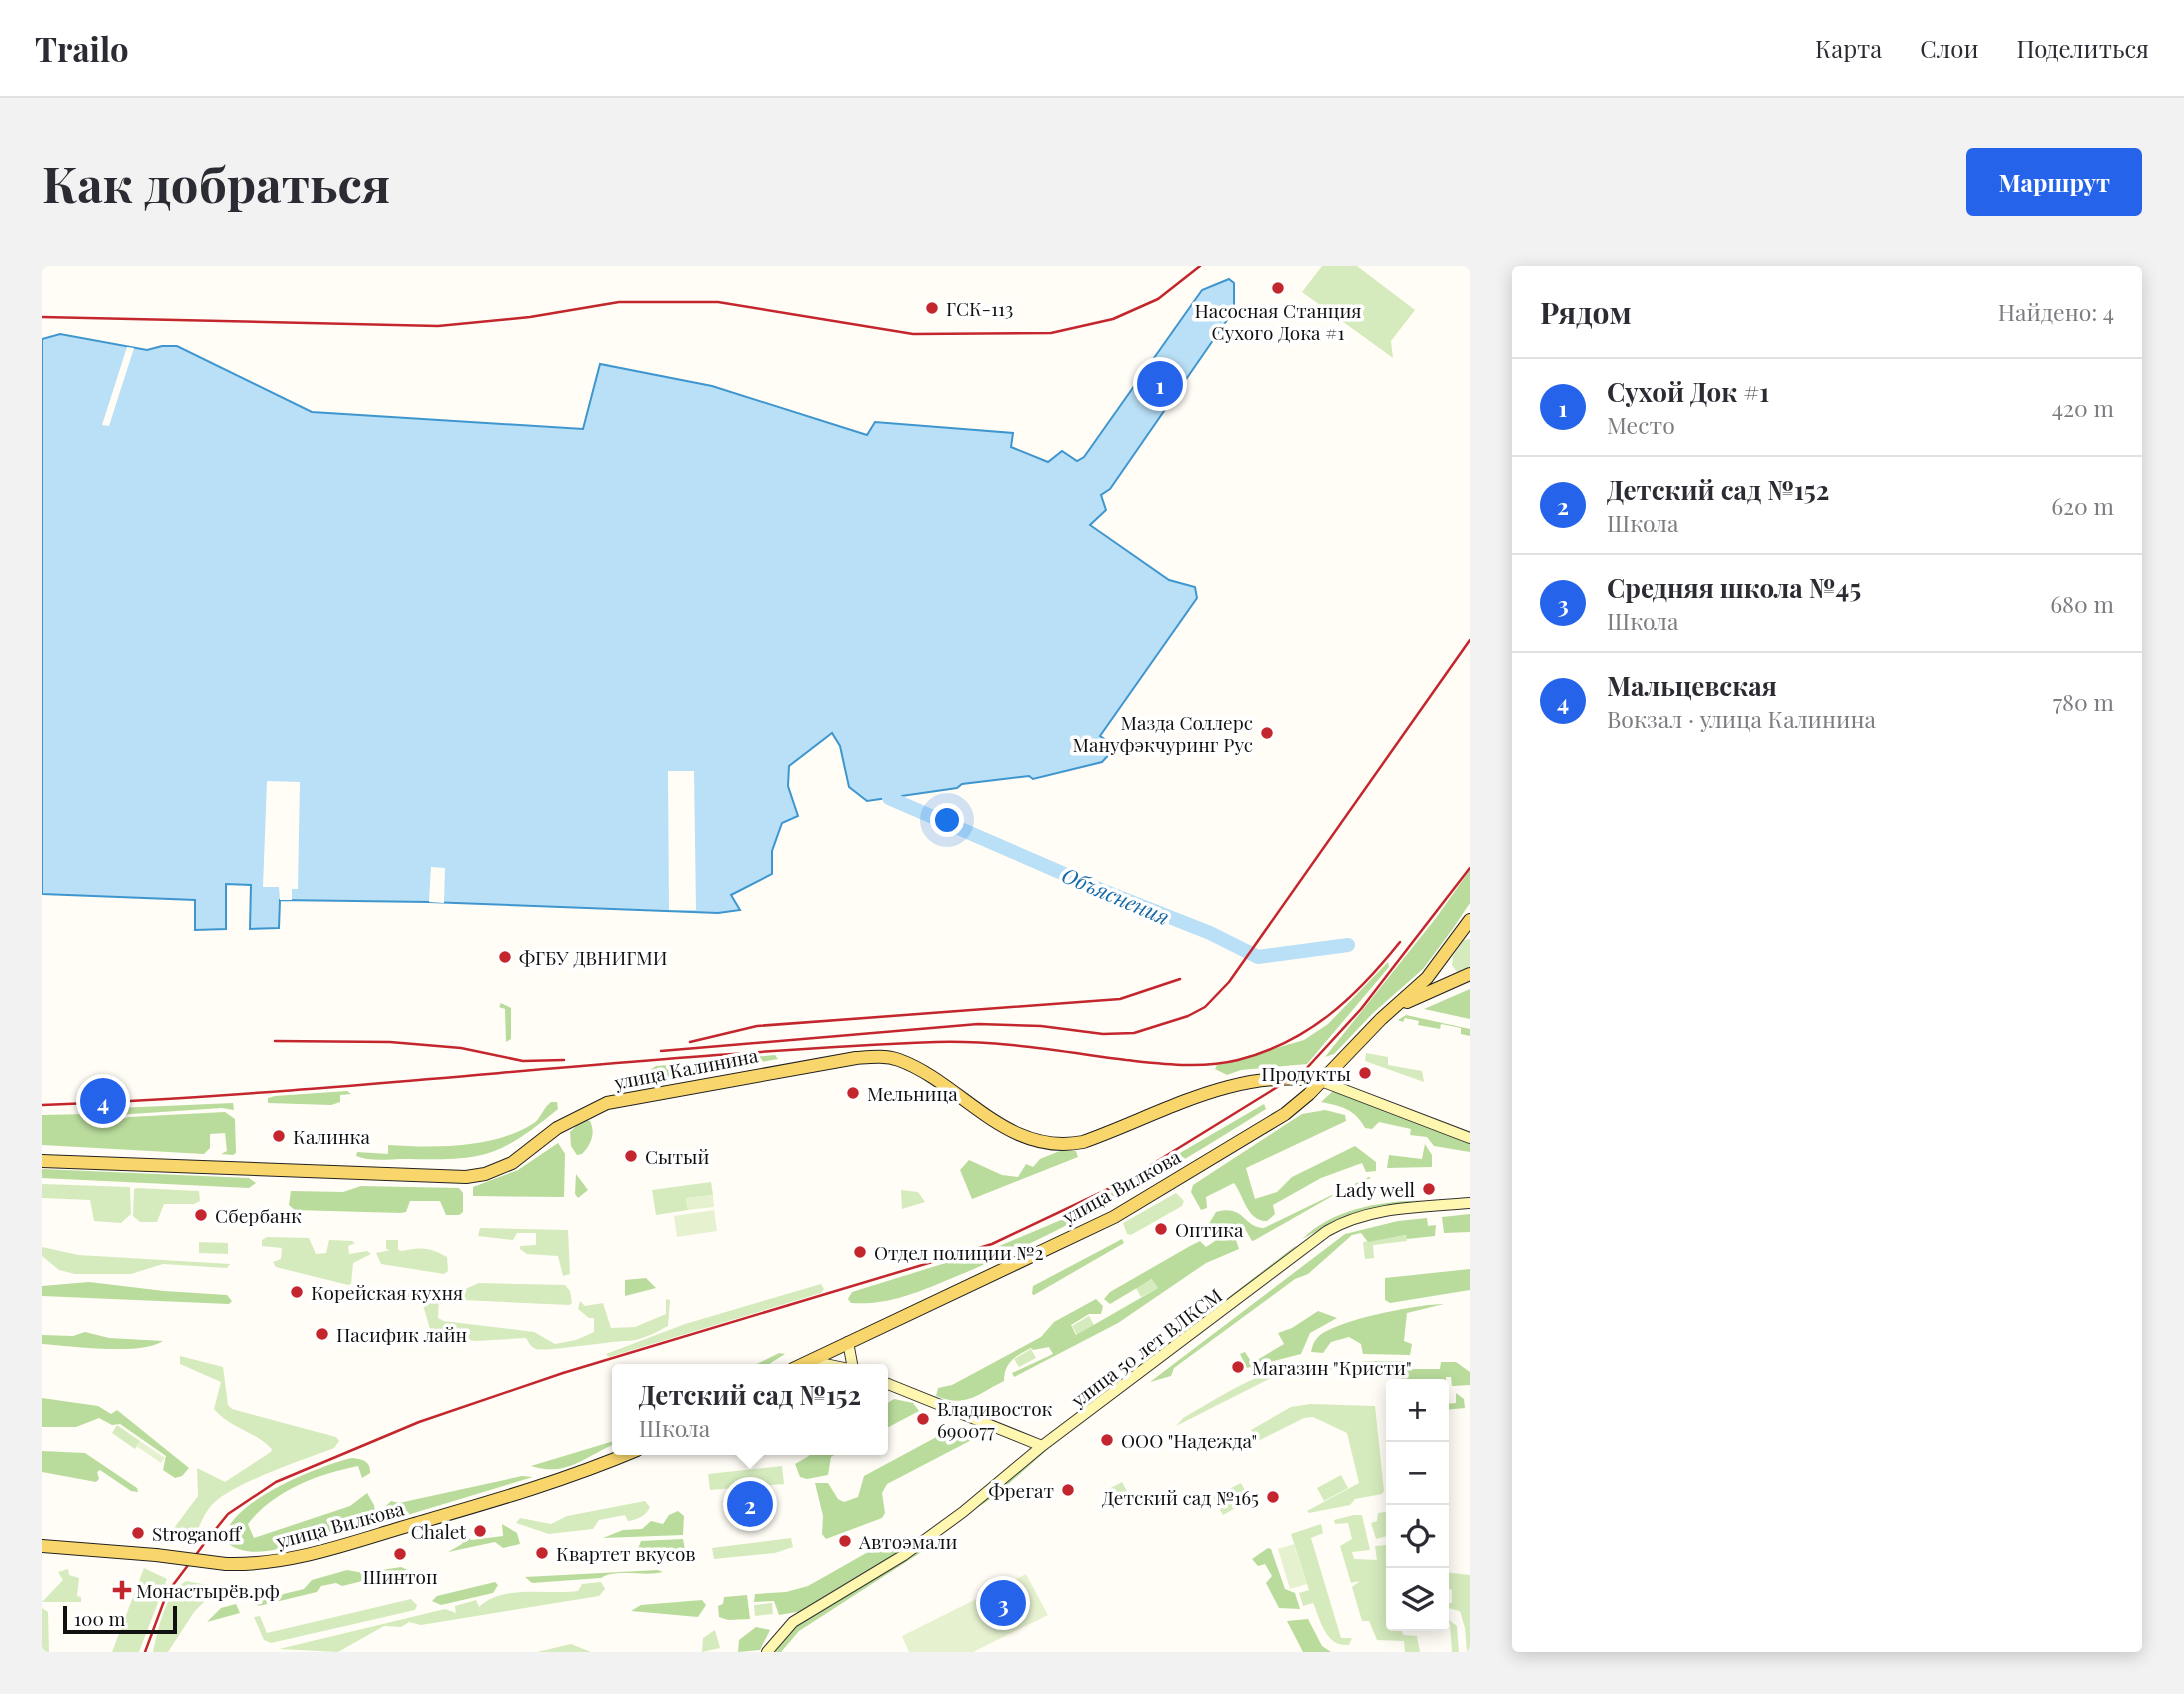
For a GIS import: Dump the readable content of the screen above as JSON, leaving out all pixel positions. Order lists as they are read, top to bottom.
{
  "streets": {
    "main road": ["улица Калинина", "улица Вилкова", "улица 50 лет ВЛКСМ"]
  },
  "crossings": [
    ["улица Калинина", "улица Вилкова"]
  ],
  "water": ["Объяснения"],
  "places": {
    "other": [
      "Насосная Станция Сухого Дока #1",
      "ГСК-113",
      "Мазда Соллерс Мануфэкчуринг Рус",
      "ФГБУ ДВНИГМИ",
      "Продукты",
      "Мельница",
      "Калинка",
      "Сытый",
      "Lady well",
      "Сбербанк",
      "Оптика",
      "Отдел полиции №2",
      "Корейская кухня",
      "Пасифик лайн",
      "Магазин \"Кристи\"",
      "Владивосток 690077",
      "ООО \"Надежда\"",
      "Фрегат",
      "Детский сад №165",
      "Chalet",
      "Stroganoff",
      "Автоэмали",
      "Квартет вкусов",
      "Шинтоп"
    ],
    "health": ["Монастырёв.рф"]
  },
  "scale_bar": "100 m",
  "page": {
    "header": "Trailo",
    "nav": ["Карта", "Слои", "Поделиться"],
    "buttons": "Маршрут",
    "title": "Как добраться",
    "heading": ["Рядом", "Найдено: 4"],
    "pins": [
      "1",
      "4",
      "2",
      "3"
    ],
    "list": [
      {
        "mark": "1",
        "name": "Сухой Док #1",
        "note": "Место",
        "value": "420 m"
      },
      {
        "mark": "2",
        "name": "Детский сад №152",
        "note": "Школа",
        "value": "620 m"
      },
      {
        "mark": "3",
        "name": "Средняя школа №45",
        "note": "Школа",
        "value": "680 m"
      },
      {
        "mark": "4",
        "name": "Мальцевская",
        "note": "Вокзал · улица Калинина",
        "value": "780 m"
      }
    ],
    "popup": ["Детский сад №152", "Школа"],
    "map_buttons": ["+", "−"],
    "scale": "100 m"
  }
}
